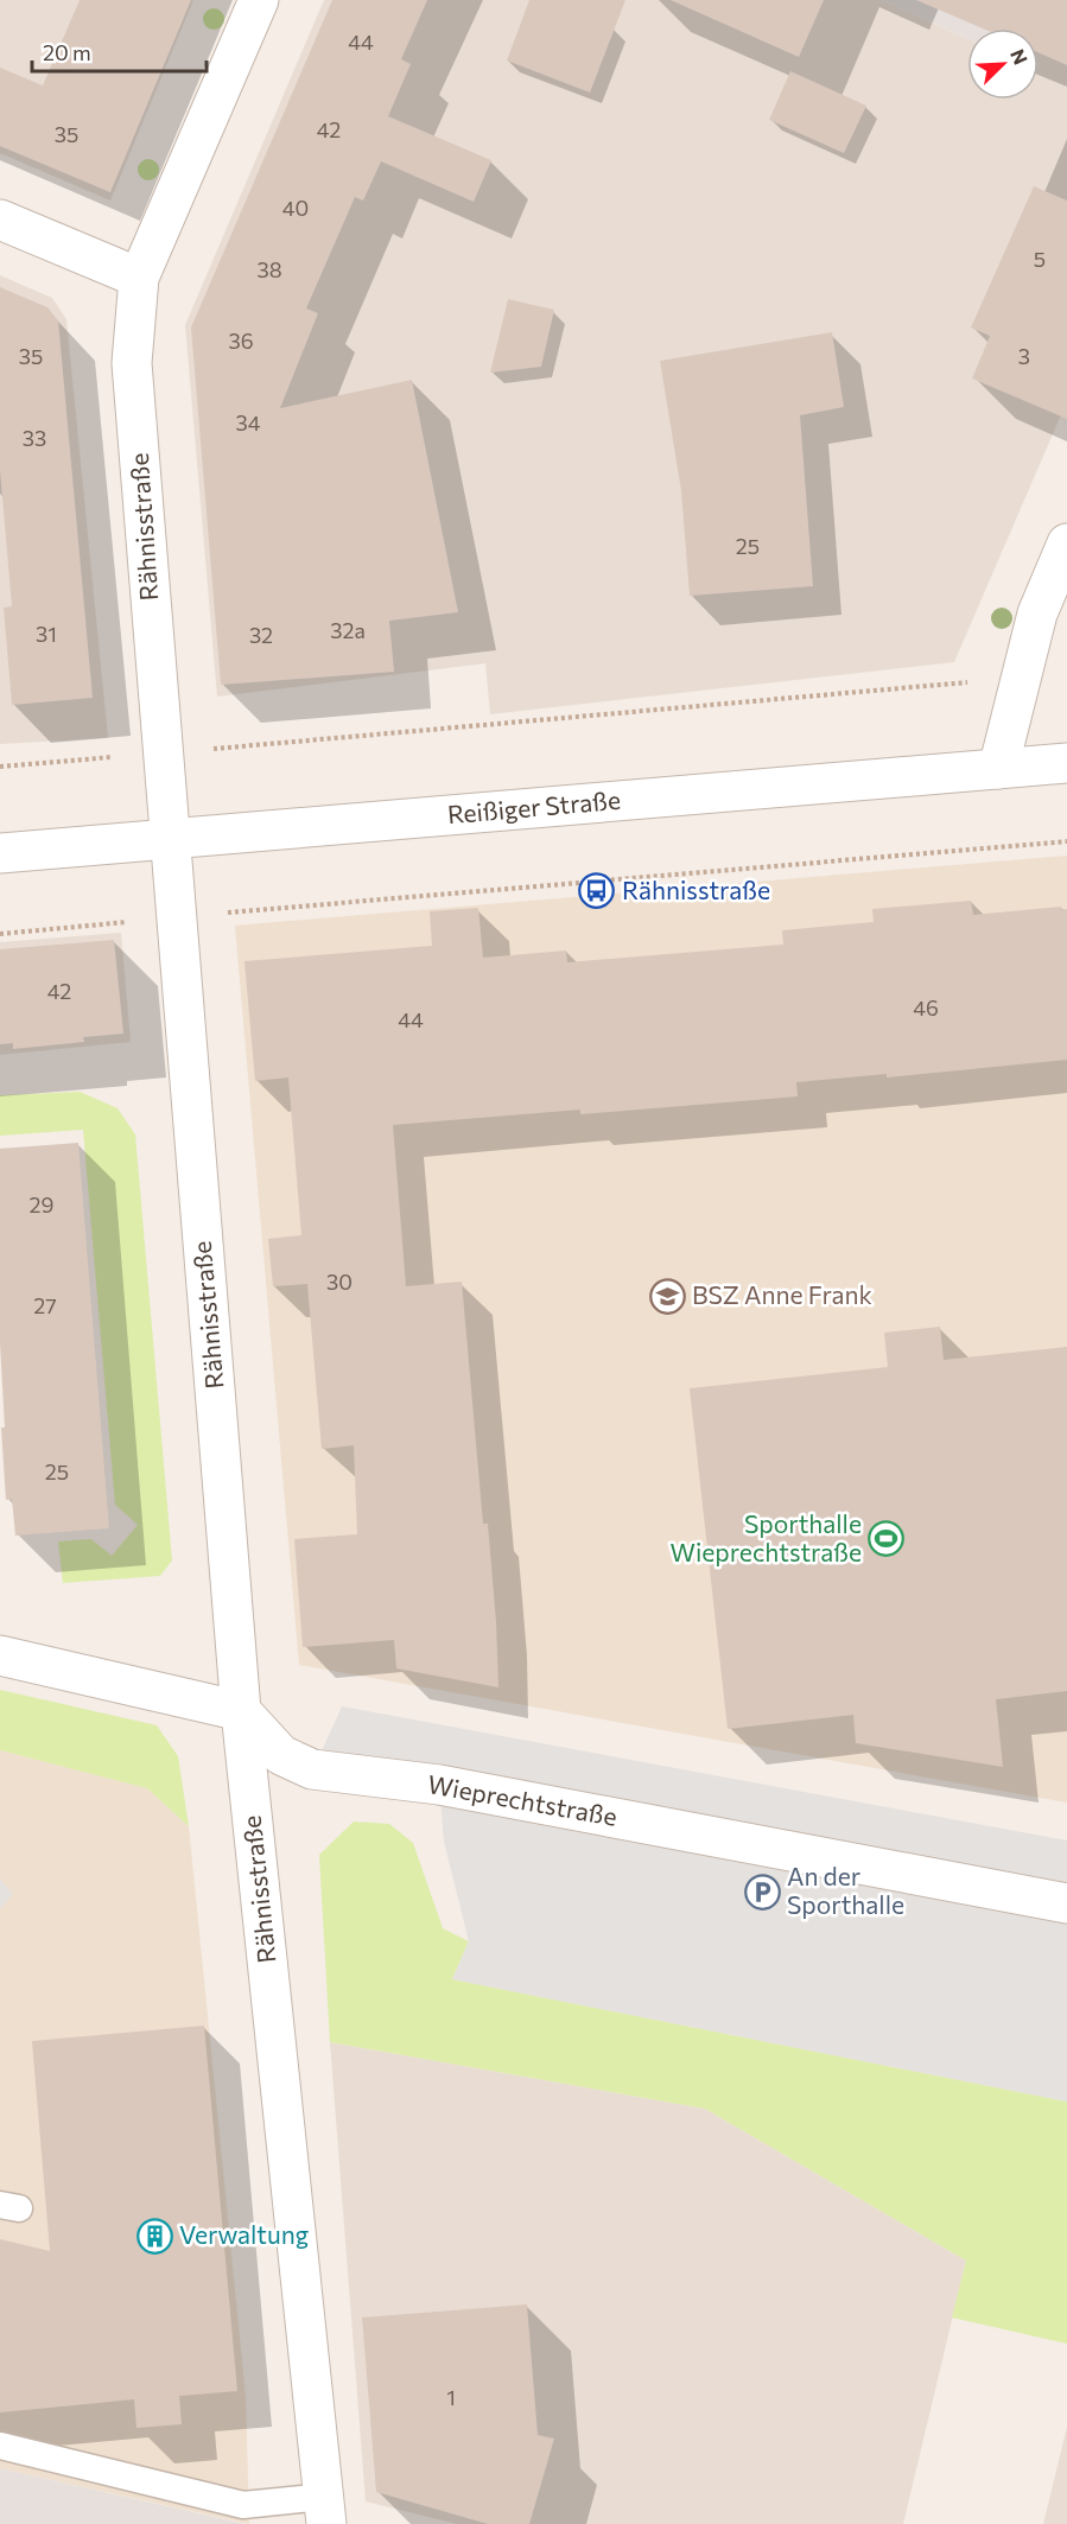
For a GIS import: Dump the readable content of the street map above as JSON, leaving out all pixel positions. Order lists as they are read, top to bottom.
{
  "streets": {
    "street": ["Rähnisstraße", "Reißiger Straße", "Wieprechtstraße"]
  },
  "crossings": [
    ["Rähnisstraße", "Reißiger Straße"],
    ["Rähnisstraße", "Wieprechtstraße"]
  ],
  "places": {
    "bus stop": ["Rähnisstraße"],
    "school or university": ["BSZ Anne Frank"],
    "sports": ["Sporthalle Wieprechtstraße"],
    "parking": ["An der Sporthalle"],
    "building": ["Verwaltung"]
  },
  "house_numbers": [
    "44",
    "42",
    "35",
    "40",
    "5",
    "38",
    "36",
    "35",
    "3",
    "34",
    "33",
    "25",
    "32a",
    "31",
    "32",
    "42",
    "46",
    "44",
    "29",
    "30",
    "27",
    "25",
    "1"
  ],
  "scale_bar": "20 m",
  "north": "top right"
}
